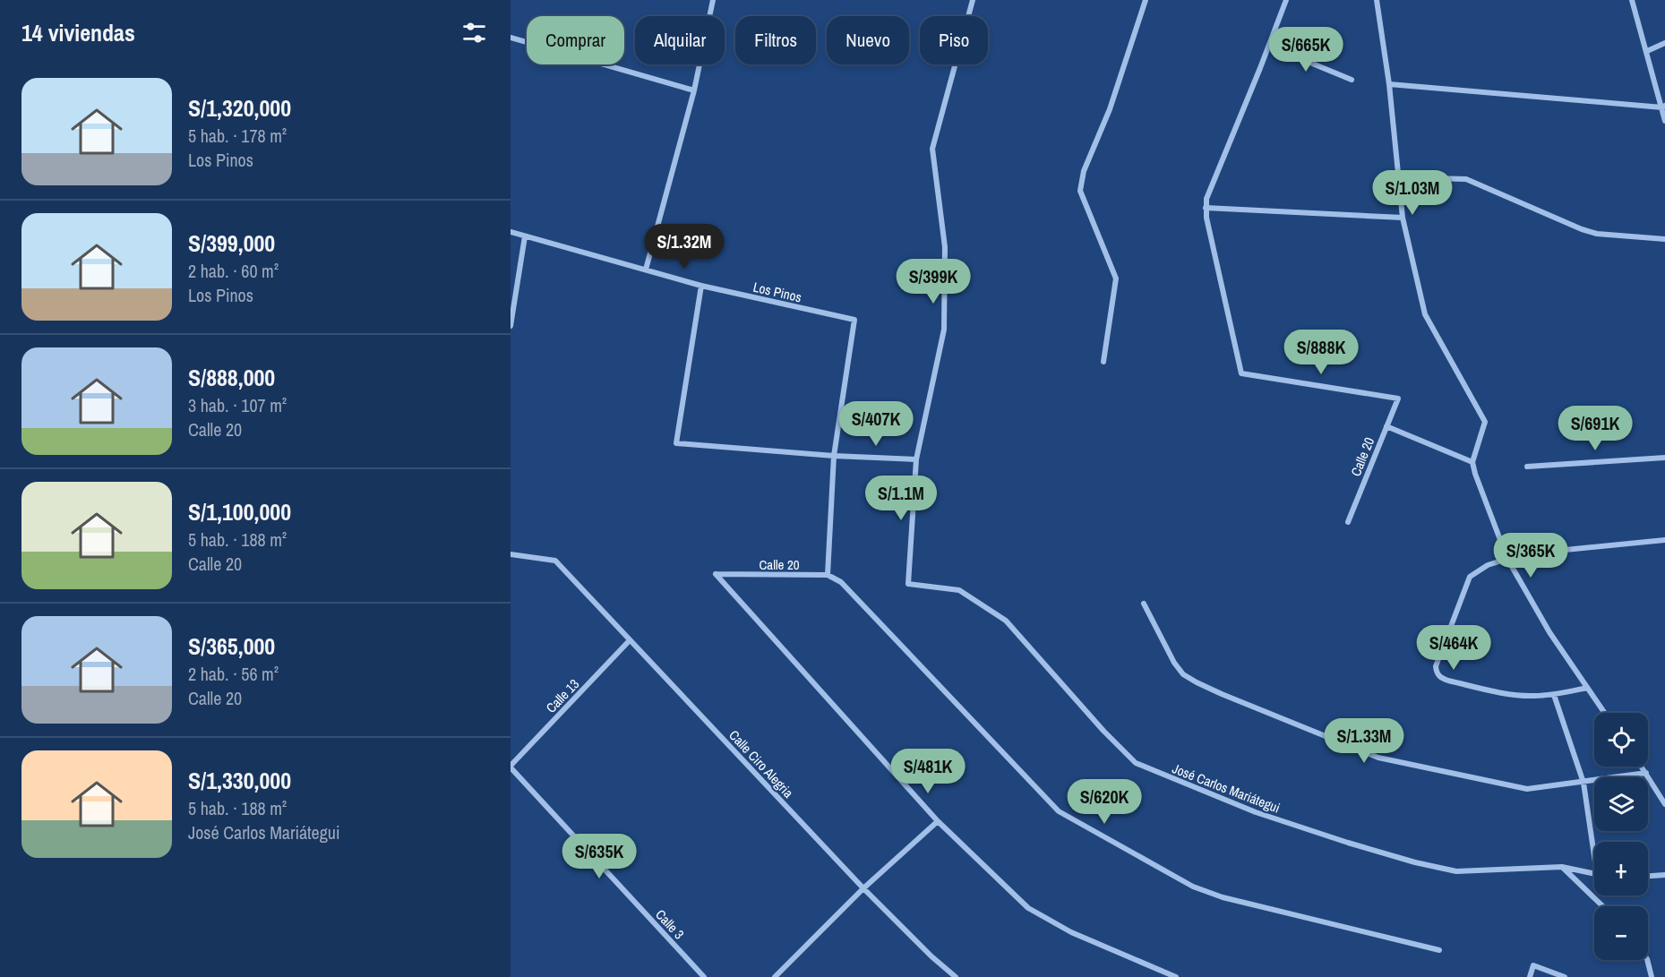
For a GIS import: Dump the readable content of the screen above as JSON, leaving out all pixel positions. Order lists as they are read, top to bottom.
{
  "streets": {
    "street": [
      "Los Pinos",
      "Calle 20",
      "Calle 13",
      "Calle Ciro Alegria",
      "José Carlos Mariátegui",
      "Calle 3"
    ]
  },
  "crossings": [
    ["Calle 13", "Calle Ciro Alegria"],
    ["Calle 13", "Calle 3"]
  ],
  "page": {
    "heading": "14 viviendas",
    "chip": [
      "Comprar",
      "Alquilar",
      "Filtros",
      "Nuevo",
      "Piso"
    ],
    "price": [
      "S/665K",
      "S/1.03M",
      "S/1.32M",
      "S/399K",
      "S/888K",
      "S/407K",
      "S/691K",
      "S/1.1M",
      "S/365K",
      "S/464K",
      "S/1.33M",
      "S/481K",
      "S/620K",
      "S/635K"
    ],
    "list": [
      {
        "name": "S/1,320,000",
        "note": "5 hab. · 178 m² · Los Pinos"
      },
      {
        "name": "S/399,000",
        "note": "2 hab. · 60 m² · Los Pinos"
      },
      {
        "name": "S/888,000",
        "note": "3 hab. · 107 m² · Calle 20"
      },
      {
        "name": "S/1,100,000",
        "note": "5 hab. · 188 m² · Calle 20"
      },
      {
        "name": "S/365,000",
        "note": "2 hab. · 56 m² · Calle 20"
      },
      {
        "name": "S/1,330,000",
        "note": "5 hab. · 188 m² · José Carlos Mariátegui"
      }
    ],
    "map_buttons": ["+", "−"]
  }
}
